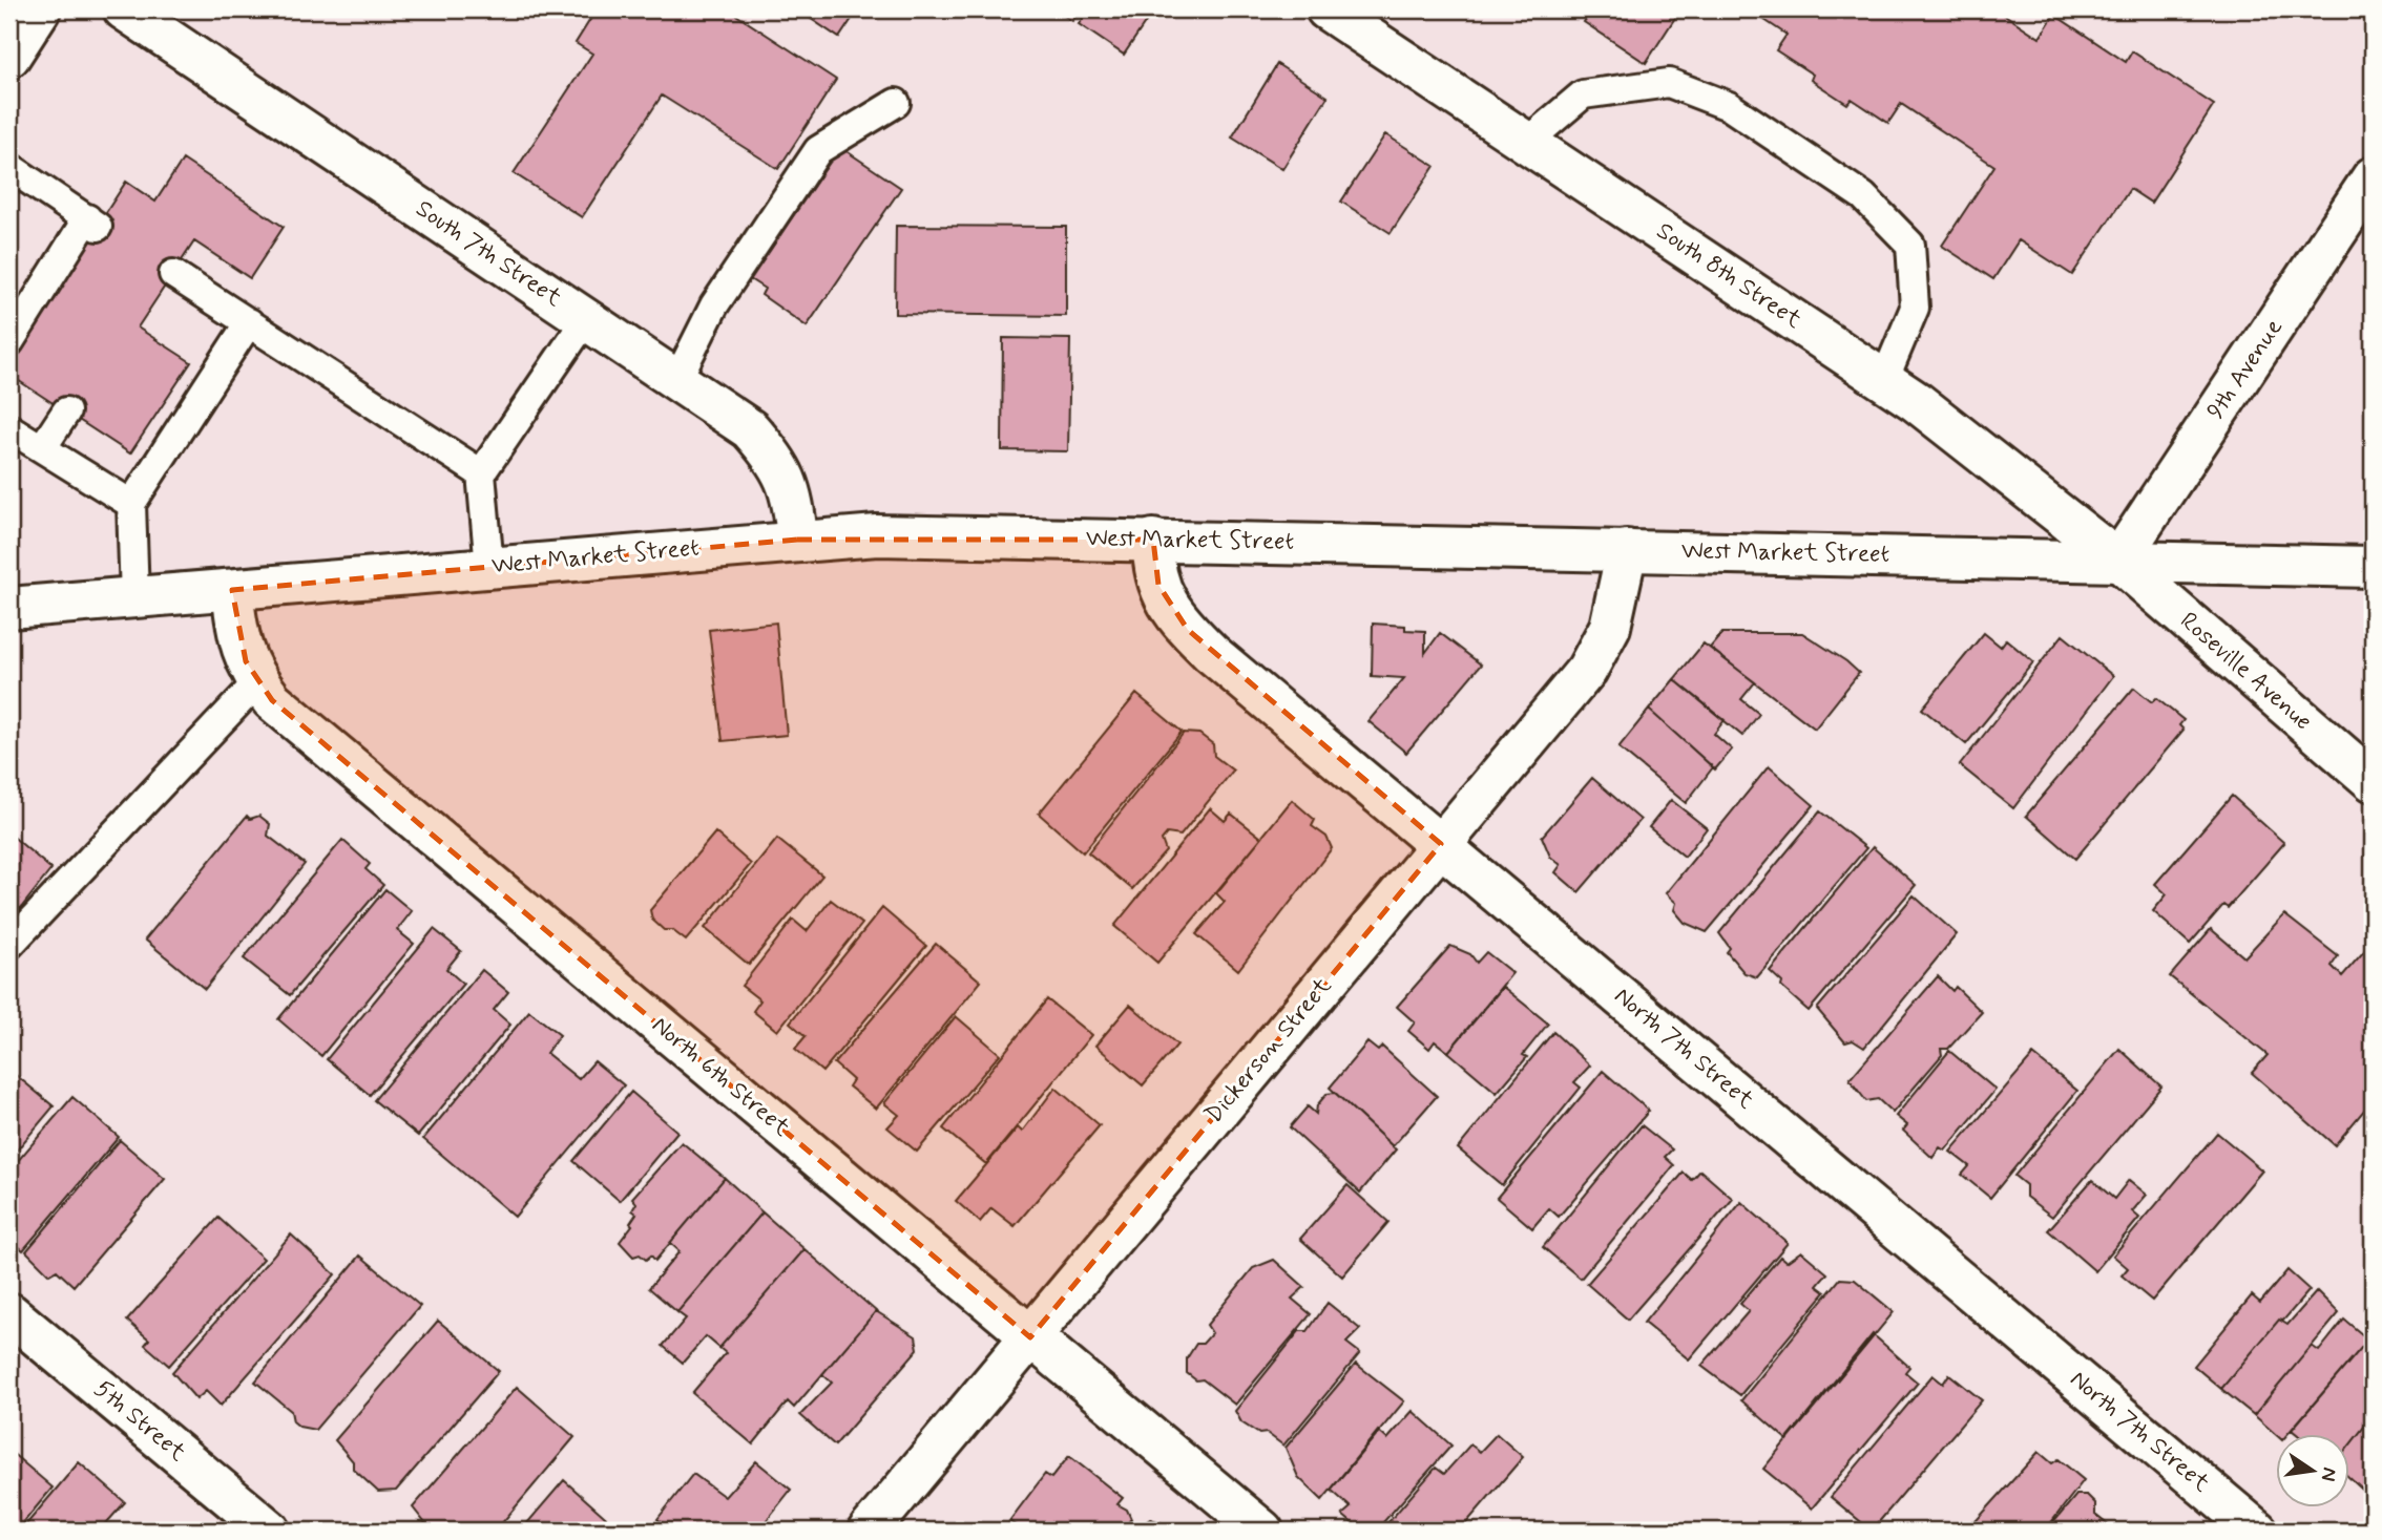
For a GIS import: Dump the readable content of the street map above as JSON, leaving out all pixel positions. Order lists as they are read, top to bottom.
{
  "streets": {
    "street": [
      "South 7th Street",
      "South 8th Street",
      "9th Avenue",
      "West Market Street",
      "Roseville Avenue",
      "North 7th Street",
      "Dickerson Street",
      "North 6th Street",
      "5th Street"
    ]
  },
  "crossings": [
    ["South 7th Street", "West Market Street"],
    ["South 8th Street", "9th Avenue"],
    ["South 8th Street", "West Market Street"],
    ["South 8th Street", "Roseville Avenue"],
    ["9th Avenue", "West Market Street"],
    ["9th Avenue", "Roseville Avenue"],
    ["West Market Street", "Roseville Avenue"],
    ["West Market Street", "North 7th Street"],
    ["West Market Street", "Dickerson Street"],
    ["West Market Street", "North 6th Street"],
    ["North 7th Street", "Dickerson Street"],
    ["Dickerson Street", "North 6th Street"]
  ],
  "north": "right"
}
